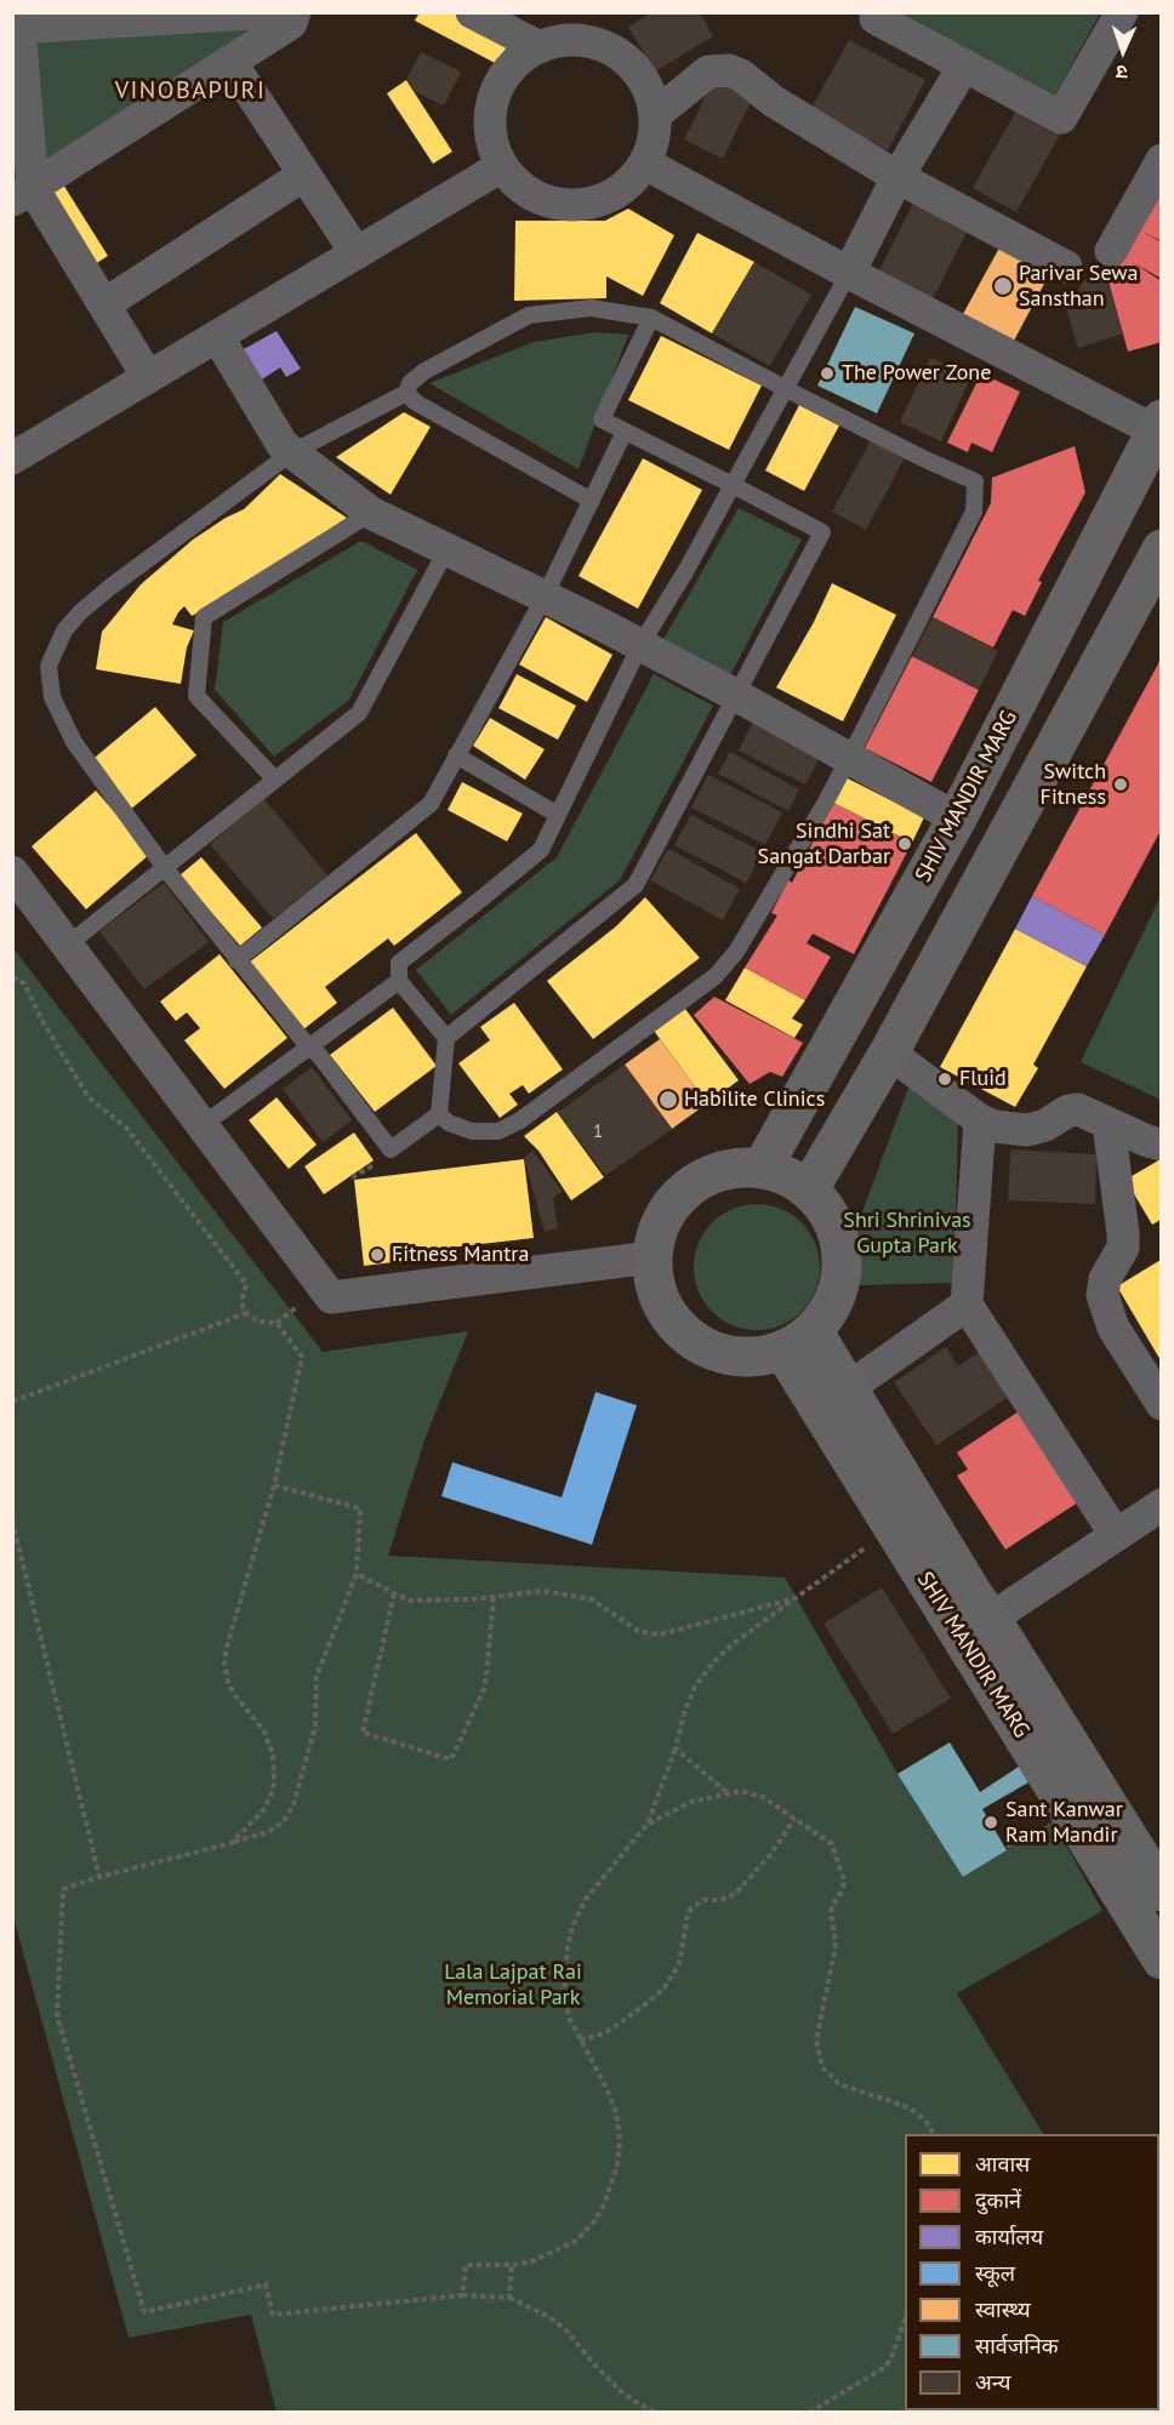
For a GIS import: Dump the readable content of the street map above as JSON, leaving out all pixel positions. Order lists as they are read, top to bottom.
{
  "streets": {
    "street": ["SHIV MANDIR MARG"]
  },
  "districts": ["VINOBAPURI"],
  "parks": ["Shri Shrinivas Gupta Park", "Lala Lajpat Rai Memorial Park"],
  "places": [
    "Parivar Sewa Sansthan",
    "The Power Zone",
    "Switch Fitness",
    "Sindhi Sat Sangat Darbar",
    "Fluid",
    "Habilite Clinics",
    "Fitness Mantra",
    "Sant Kanwar Ram Mandir"
  ],
  "house_numbers": ["1"],
  "legend": [
    "आवास",
    "दुकानें",
    "कार्यालय",
    "स्कूल",
    "स्वास्थ्य",
    "सार्वजनिक",
    "अन्य"
  ],
  "north": "bottom"
}
